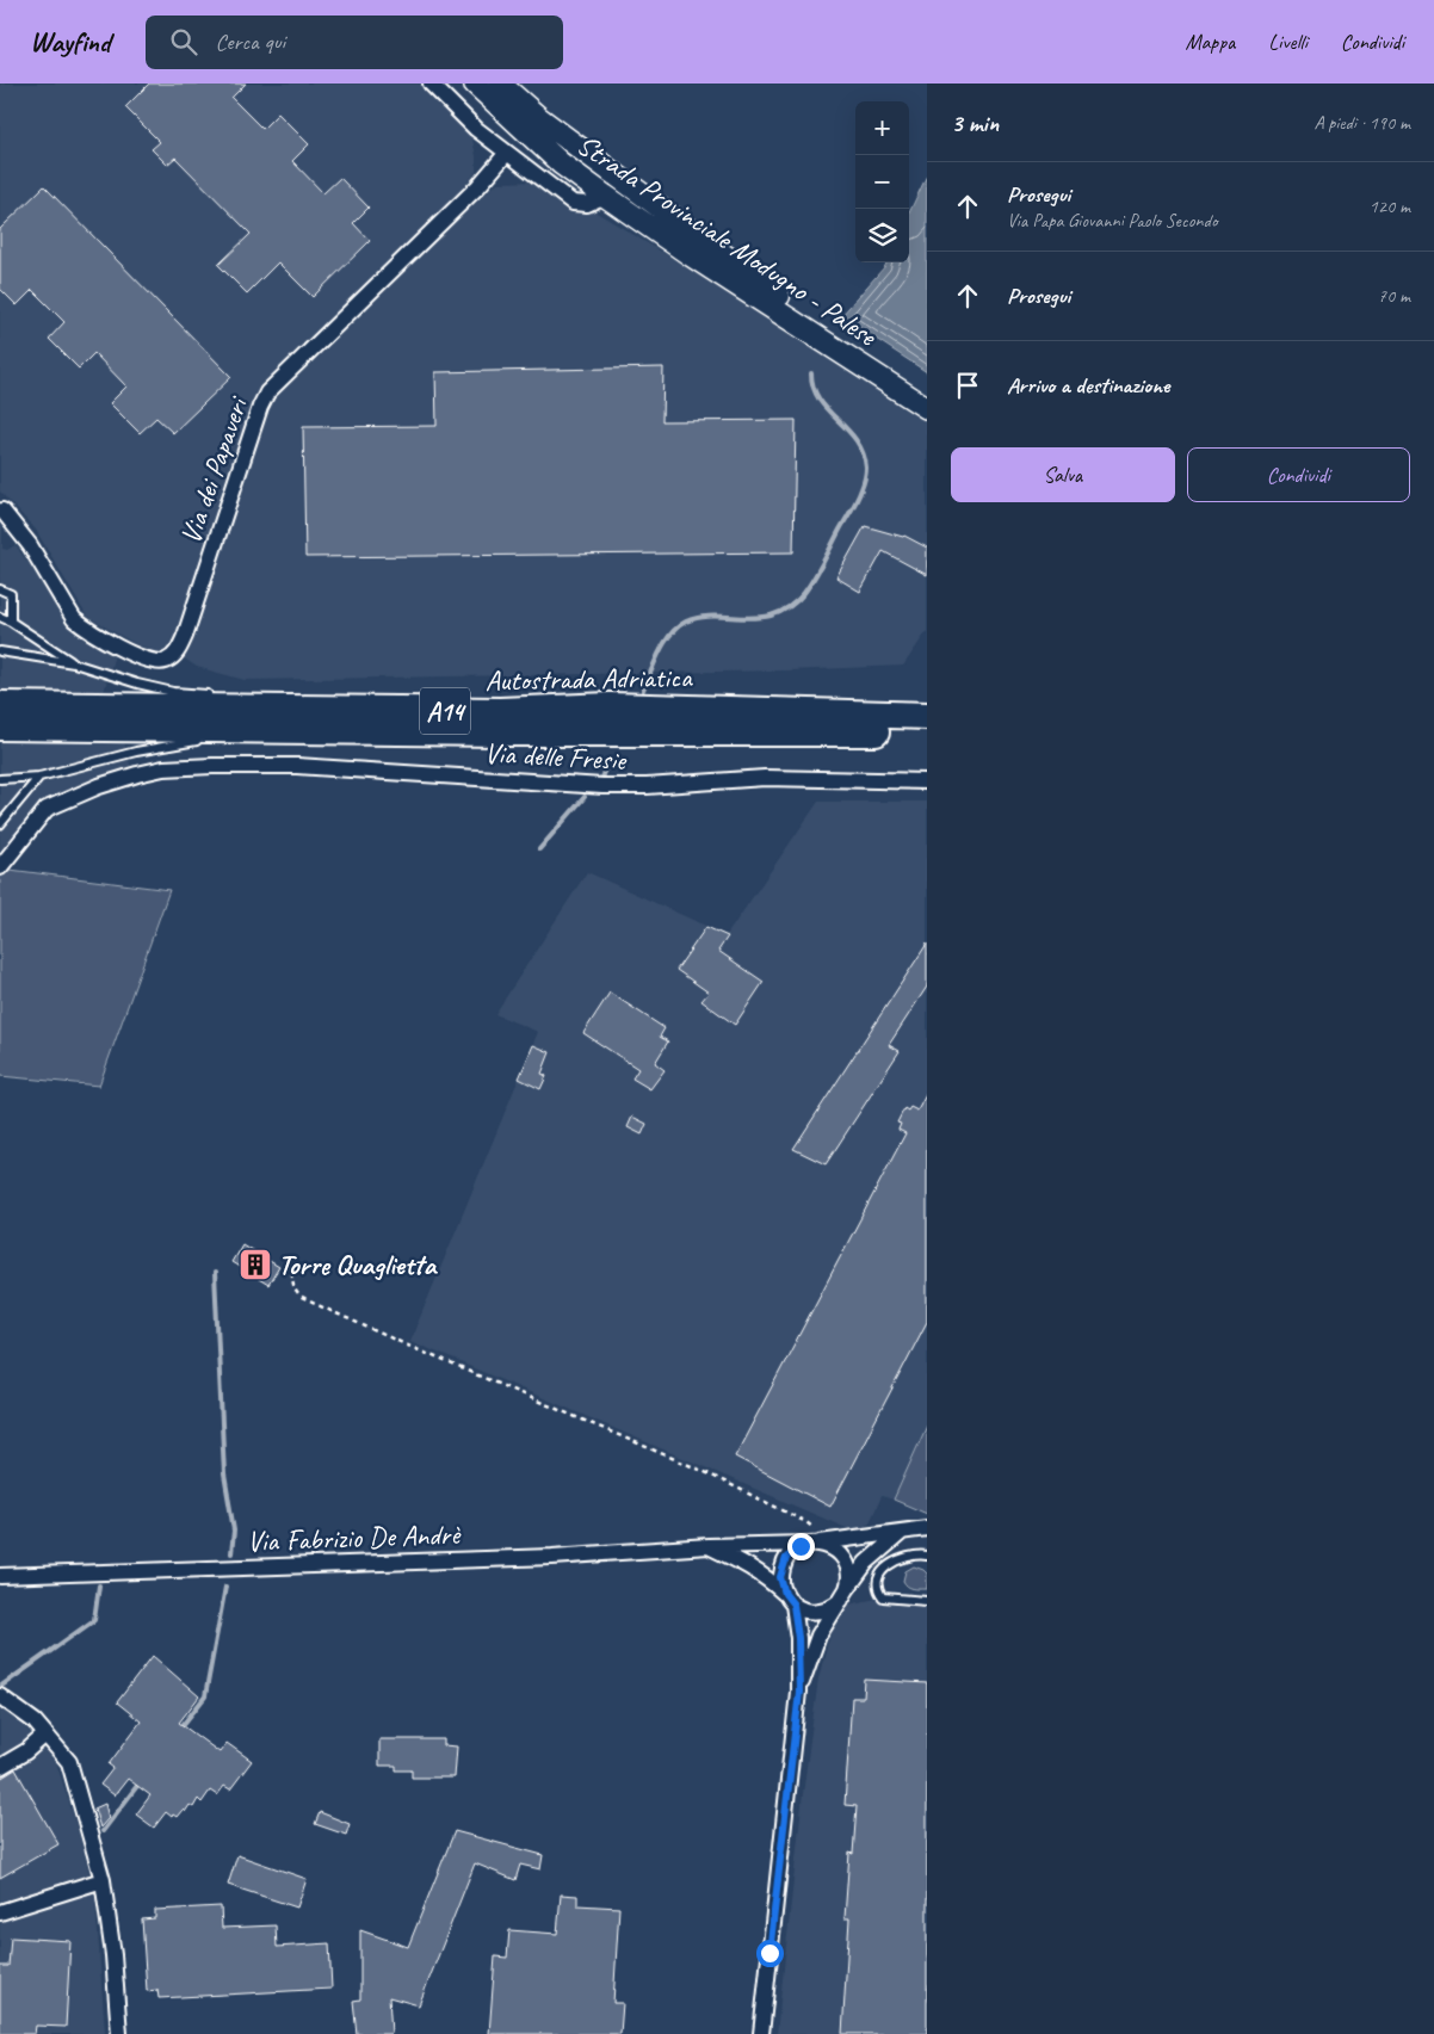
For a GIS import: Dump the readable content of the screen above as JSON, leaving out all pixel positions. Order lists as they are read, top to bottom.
{
  "streets": {
    "highway": ["Autostrada Adriatica", "A14"],
    "main road": ["Strada Provinciale Modugno - Palese"],
    "street": ["Via dei Papaveri", "Via delle Fresie", "Via Fabrizio De Andrè"]
  },
  "places": {
    "building": ["Torre Quaglietta"]
  },
  "page": {
    "header": "Wayfind",
    "search": "Cerca qui",
    "nav": ["Mappa", "Livelli", "Condividi"],
    "heading": ["3 min", "A piedi · 190 m"],
    "map_buttons": ["+", "−"],
    "list": [
      ["Prosegui", "Via Papa Giovanni Paolo Secondo", "120 m"],
      ["Prosegui", "70 m"],
      "Arrivo a destinazione"
    ],
    "buttons": ["Salva", "Condividi"]
  }
}
